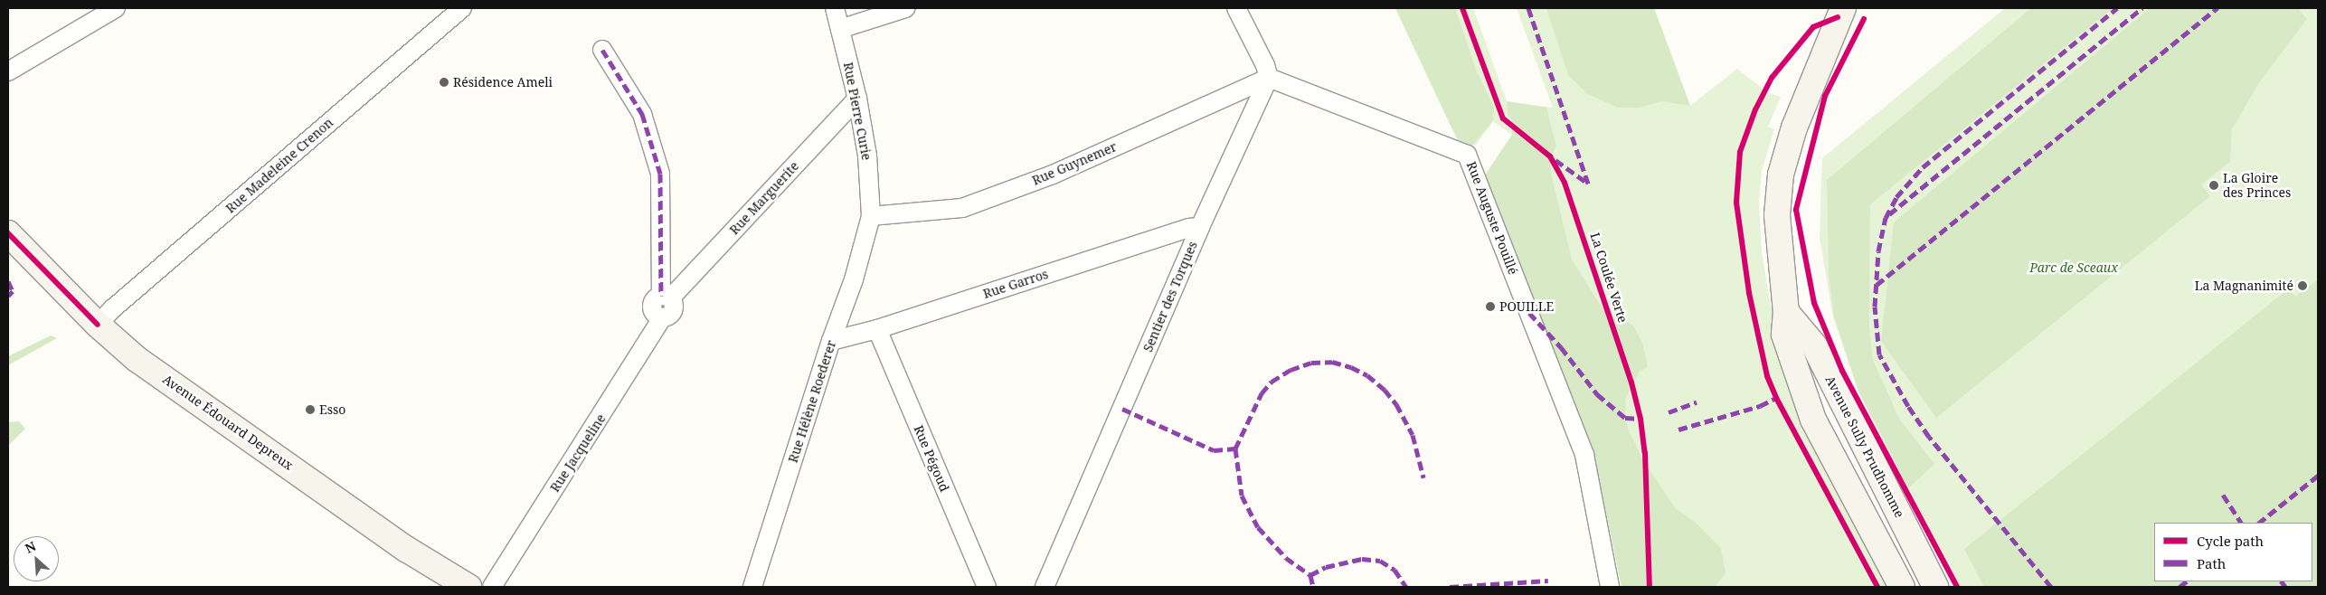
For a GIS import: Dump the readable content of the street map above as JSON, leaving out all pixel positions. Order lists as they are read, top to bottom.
{
  "streets": {
    "main road": ["Avenue Édouard Depreux", "Avenue Sully Prudhomme"],
    "street": [
      "Rue Pierre Curie",
      "Rue Guynemer",
      "Rue Madeleine Crenon",
      "Rue Marguerite",
      "Rue Auguste Pouillé",
      "Rue Garros",
      "Sentier des Torques",
      "Rue Hélène Roederer",
      "Rue Jacqueline",
      "Rue Pégoud"
    ],
    "cycle path": ["La Coulée Verte"]
  },
  "crossings": [
    ["Rue Pierre Curie", "Rue Guynemer"],
    ["Rue Pierre Curie", "Rue Marguerite"],
    ["Rue Pierre Curie", "Rue Hélène Roederer"],
    ["Rue Guynemer", "Rue Auguste Pouillé"],
    ["Rue Guynemer", "Sentier des Torques"],
    ["Rue Guynemer", "Rue Hélène Roederer"],
    ["Rue Madeleine Crenon", "Avenue Édouard Depreux"],
    ["Rue Marguerite", "Rue Jacqueline"],
    ["Rue Auguste Pouillé", "Sentier des Torques"],
    ["Rue Garros", "Sentier des Torques"],
    ["Rue Garros", "Rue Hélène Roederer"],
    ["Rue Garros", "Rue Pégoud"]
  ],
  "parks": ["Parc de Sceaux"],
  "places": [
    "Résidence Ameli",
    "La Gloire des Princes",
    "La Magnanimité",
    "POUILLE",
    "Esso"
  ],
  "legend": ["Cycle path", "Path"],
  "north": "top left"
}
